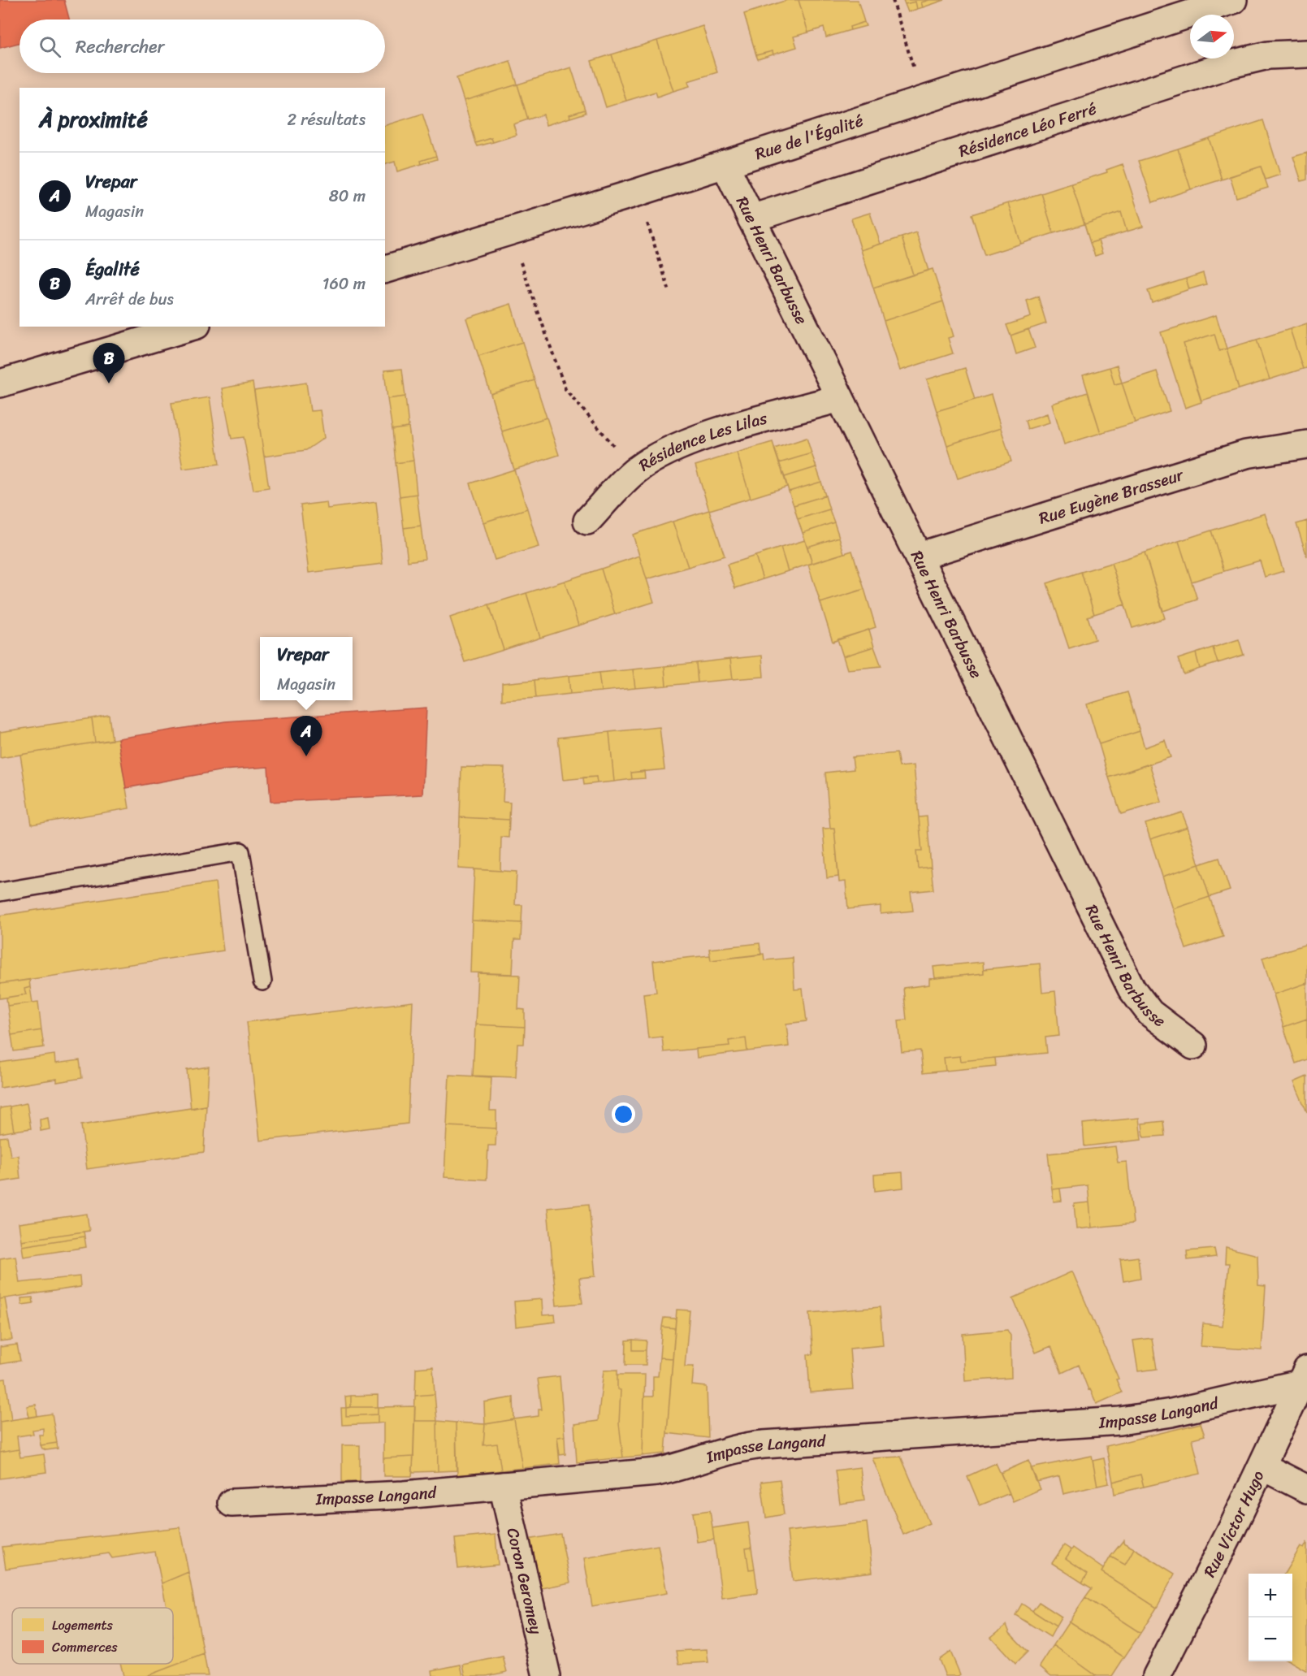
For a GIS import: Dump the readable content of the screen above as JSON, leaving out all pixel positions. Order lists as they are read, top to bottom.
{
  "streets": {
    "street": [
      "Résidence Léo Ferré",
      "Rue de l'Égalité",
      "Rue Henri Barbusse",
      "Résidence Les Lilas",
      "Rue Eugène Brasseur",
      "Impasse Langand",
      "Rue Victor Hugo",
      "Coron Geromey"
    ]
  },
  "crossings": [
    ["Résidence Léo Ferré", "Rue Henri Barbusse"],
    ["Rue de l'Égalité", "Rue Henri Barbusse"],
    ["Rue Henri Barbusse", "Résidence Les Lilas"],
    ["Rue Henri Barbusse", "Rue Eugène Brasseur"],
    ["Impasse Langand", "Rue Victor Hugo"],
    ["Impasse Langand", "Coron Geromey"]
  ],
  "legend": ["Logements", "Commerces"],
  "north": "right",
  "page": {
    "search": "Rechercher",
    "heading": ["À proximité", "2 résultats"],
    "list": [
      {
        "mark": "A",
        "name": "Vrepar",
        "note": "Magasin",
        "value": "80 m"
      },
      {
        "mark": "B",
        "name": "Égalité",
        "note": "Arrêt de bus",
        "value": "160 m"
      }
    ],
    "pins": ["B", "A"],
    "popup": ["Vrepar", "Magasin"],
    "map_buttons": ["+", "−"]
  }
}
